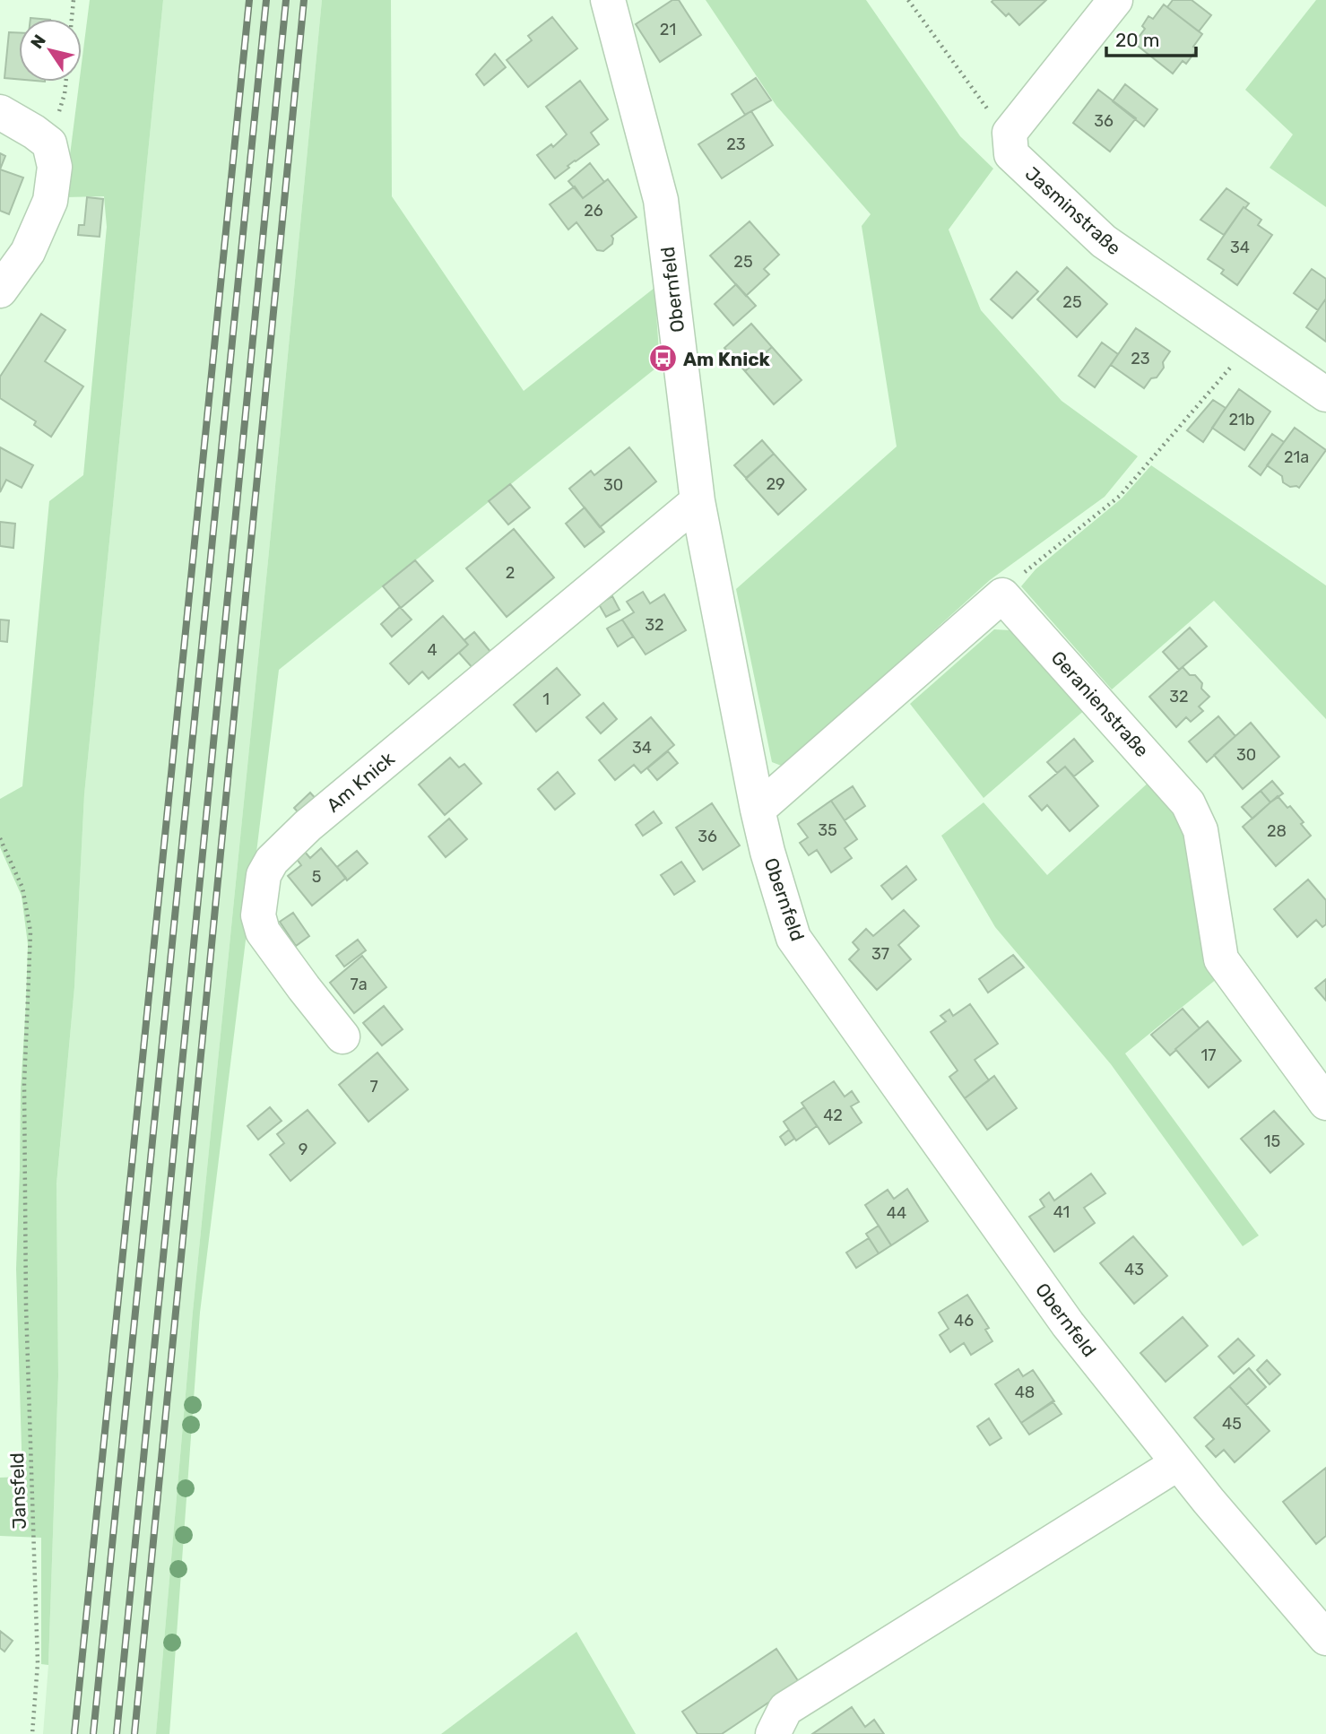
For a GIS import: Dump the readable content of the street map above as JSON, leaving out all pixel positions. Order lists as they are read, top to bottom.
{
  "streets": {
    "street": [
      "Jasminstraße",
      "Obernfeld",
      "Geranienstraße",
      "Am Knick"
    ],
    "path": ["Jansfeld"]
  },
  "crossings": [
    ["Obernfeld", "Am Knick"]
  ],
  "places": {
    "bus stop": ["Am Knick"]
  },
  "house_numbers": [
    "21",
    "36",
    "23",
    "26",
    "34",
    "25",
    "25",
    "23",
    "21b",
    "21a",
    "29",
    "30",
    "2",
    "32",
    "4",
    "32",
    "1",
    "34",
    "30",
    "35",
    "28",
    "36",
    "5",
    "37",
    "7a",
    "17",
    "7",
    "42",
    "15",
    "9",
    "41",
    "44",
    "43",
    "46",
    "48",
    "45"
  ],
  "scale_bar": "20 m",
  "north": "top left"
}
